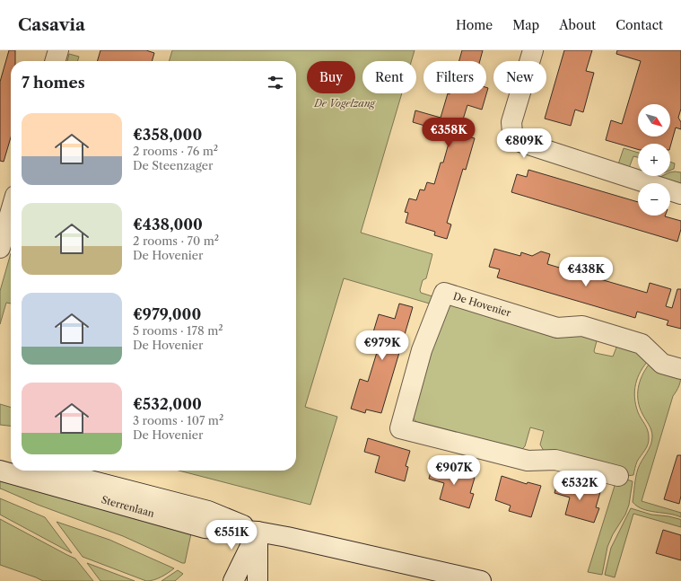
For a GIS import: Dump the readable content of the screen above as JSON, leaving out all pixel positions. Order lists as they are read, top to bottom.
{
  "streets": {
    "street": ["De Hovenier", "Sterrenlaan"]
  },
  "parks": ["De Vogelzang"],
  "north": "bottom right",
  "page": {
    "header": "Casavia",
    "nav": [
      "Home",
      "Map",
      "About",
      "Contact"
    ],
    "chip": [
      "Buy",
      "Rent",
      "Filters",
      "New"
    ],
    "heading": "7 homes",
    "map_buttons": ["+", "−"],
    "list": [
      {
        "name": "€358,000",
        "note": "2 rooms · 76 m² · De Steenzager"
      },
      {
        "name": "€438,000",
        "note": "2 rooms · 70 m² · De Hovenier"
      },
      {
        "name": "€979,000",
        "note": "5 rooms · 178 m² · De Hovenier"
      },
      {
        "name": "€532,000",
        "note": "3 rooms · 107 m² · De Hovenier"
      }
    ],
    "price": [
      "€358K",
      "€809K",
      "€438K",
      "€979K",
      "€907K",
      "€532K",
      "€551K"
    ]
  }
}
